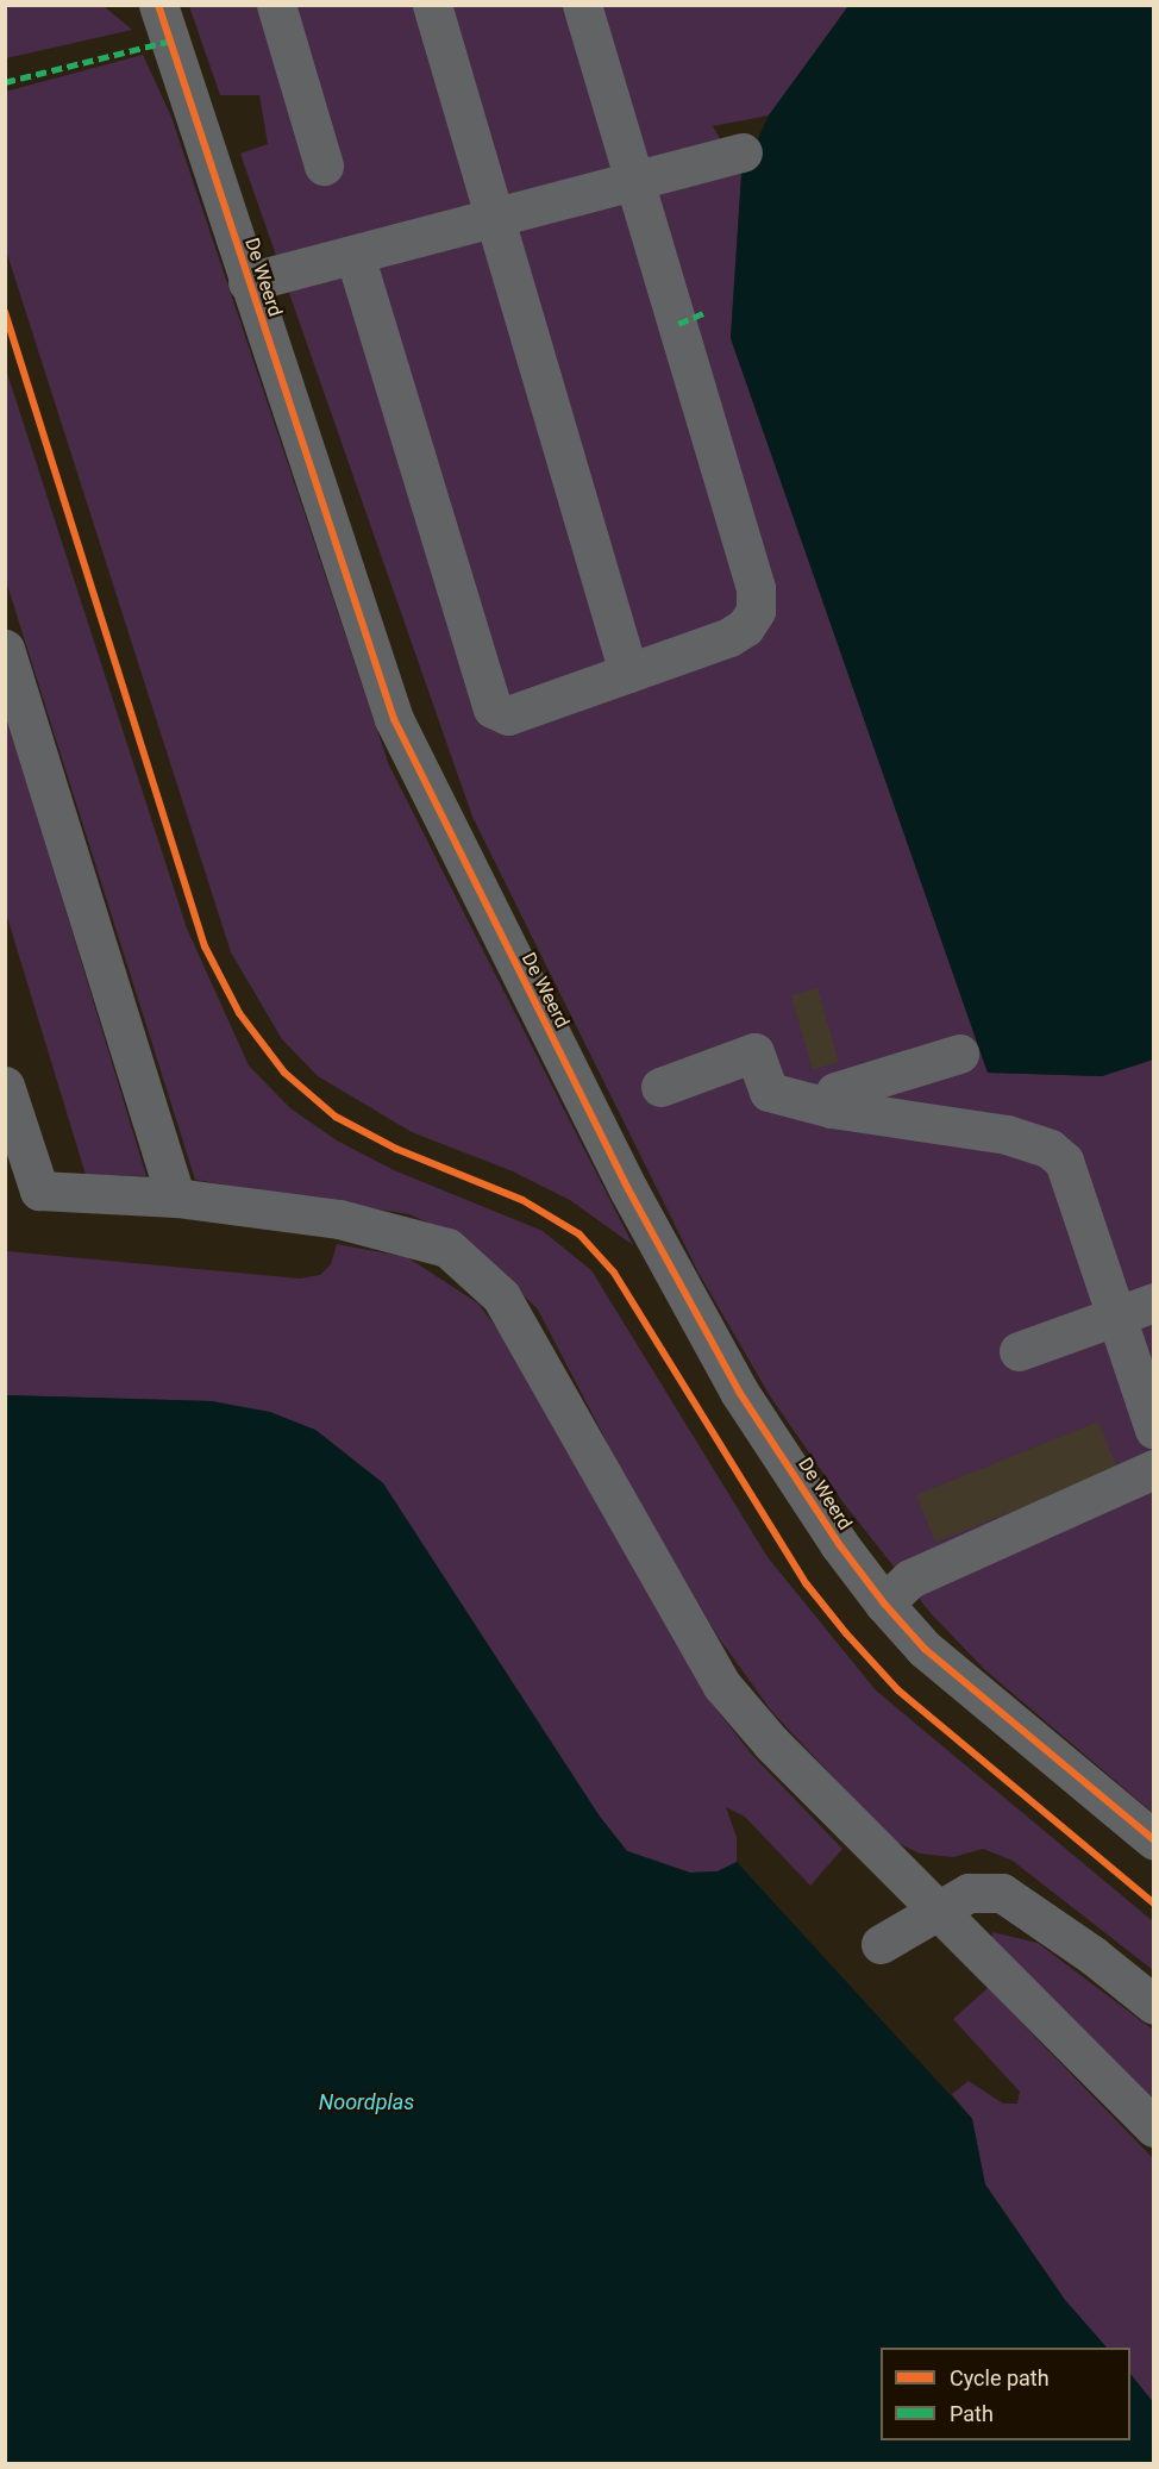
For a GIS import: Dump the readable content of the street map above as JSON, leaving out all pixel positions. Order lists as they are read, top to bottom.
{
  "streets": {
    "street": ["De Weerd"]
  },
  "water": ["Noordplas"],
  "legend": ["Cycle path", "Path"]
}
